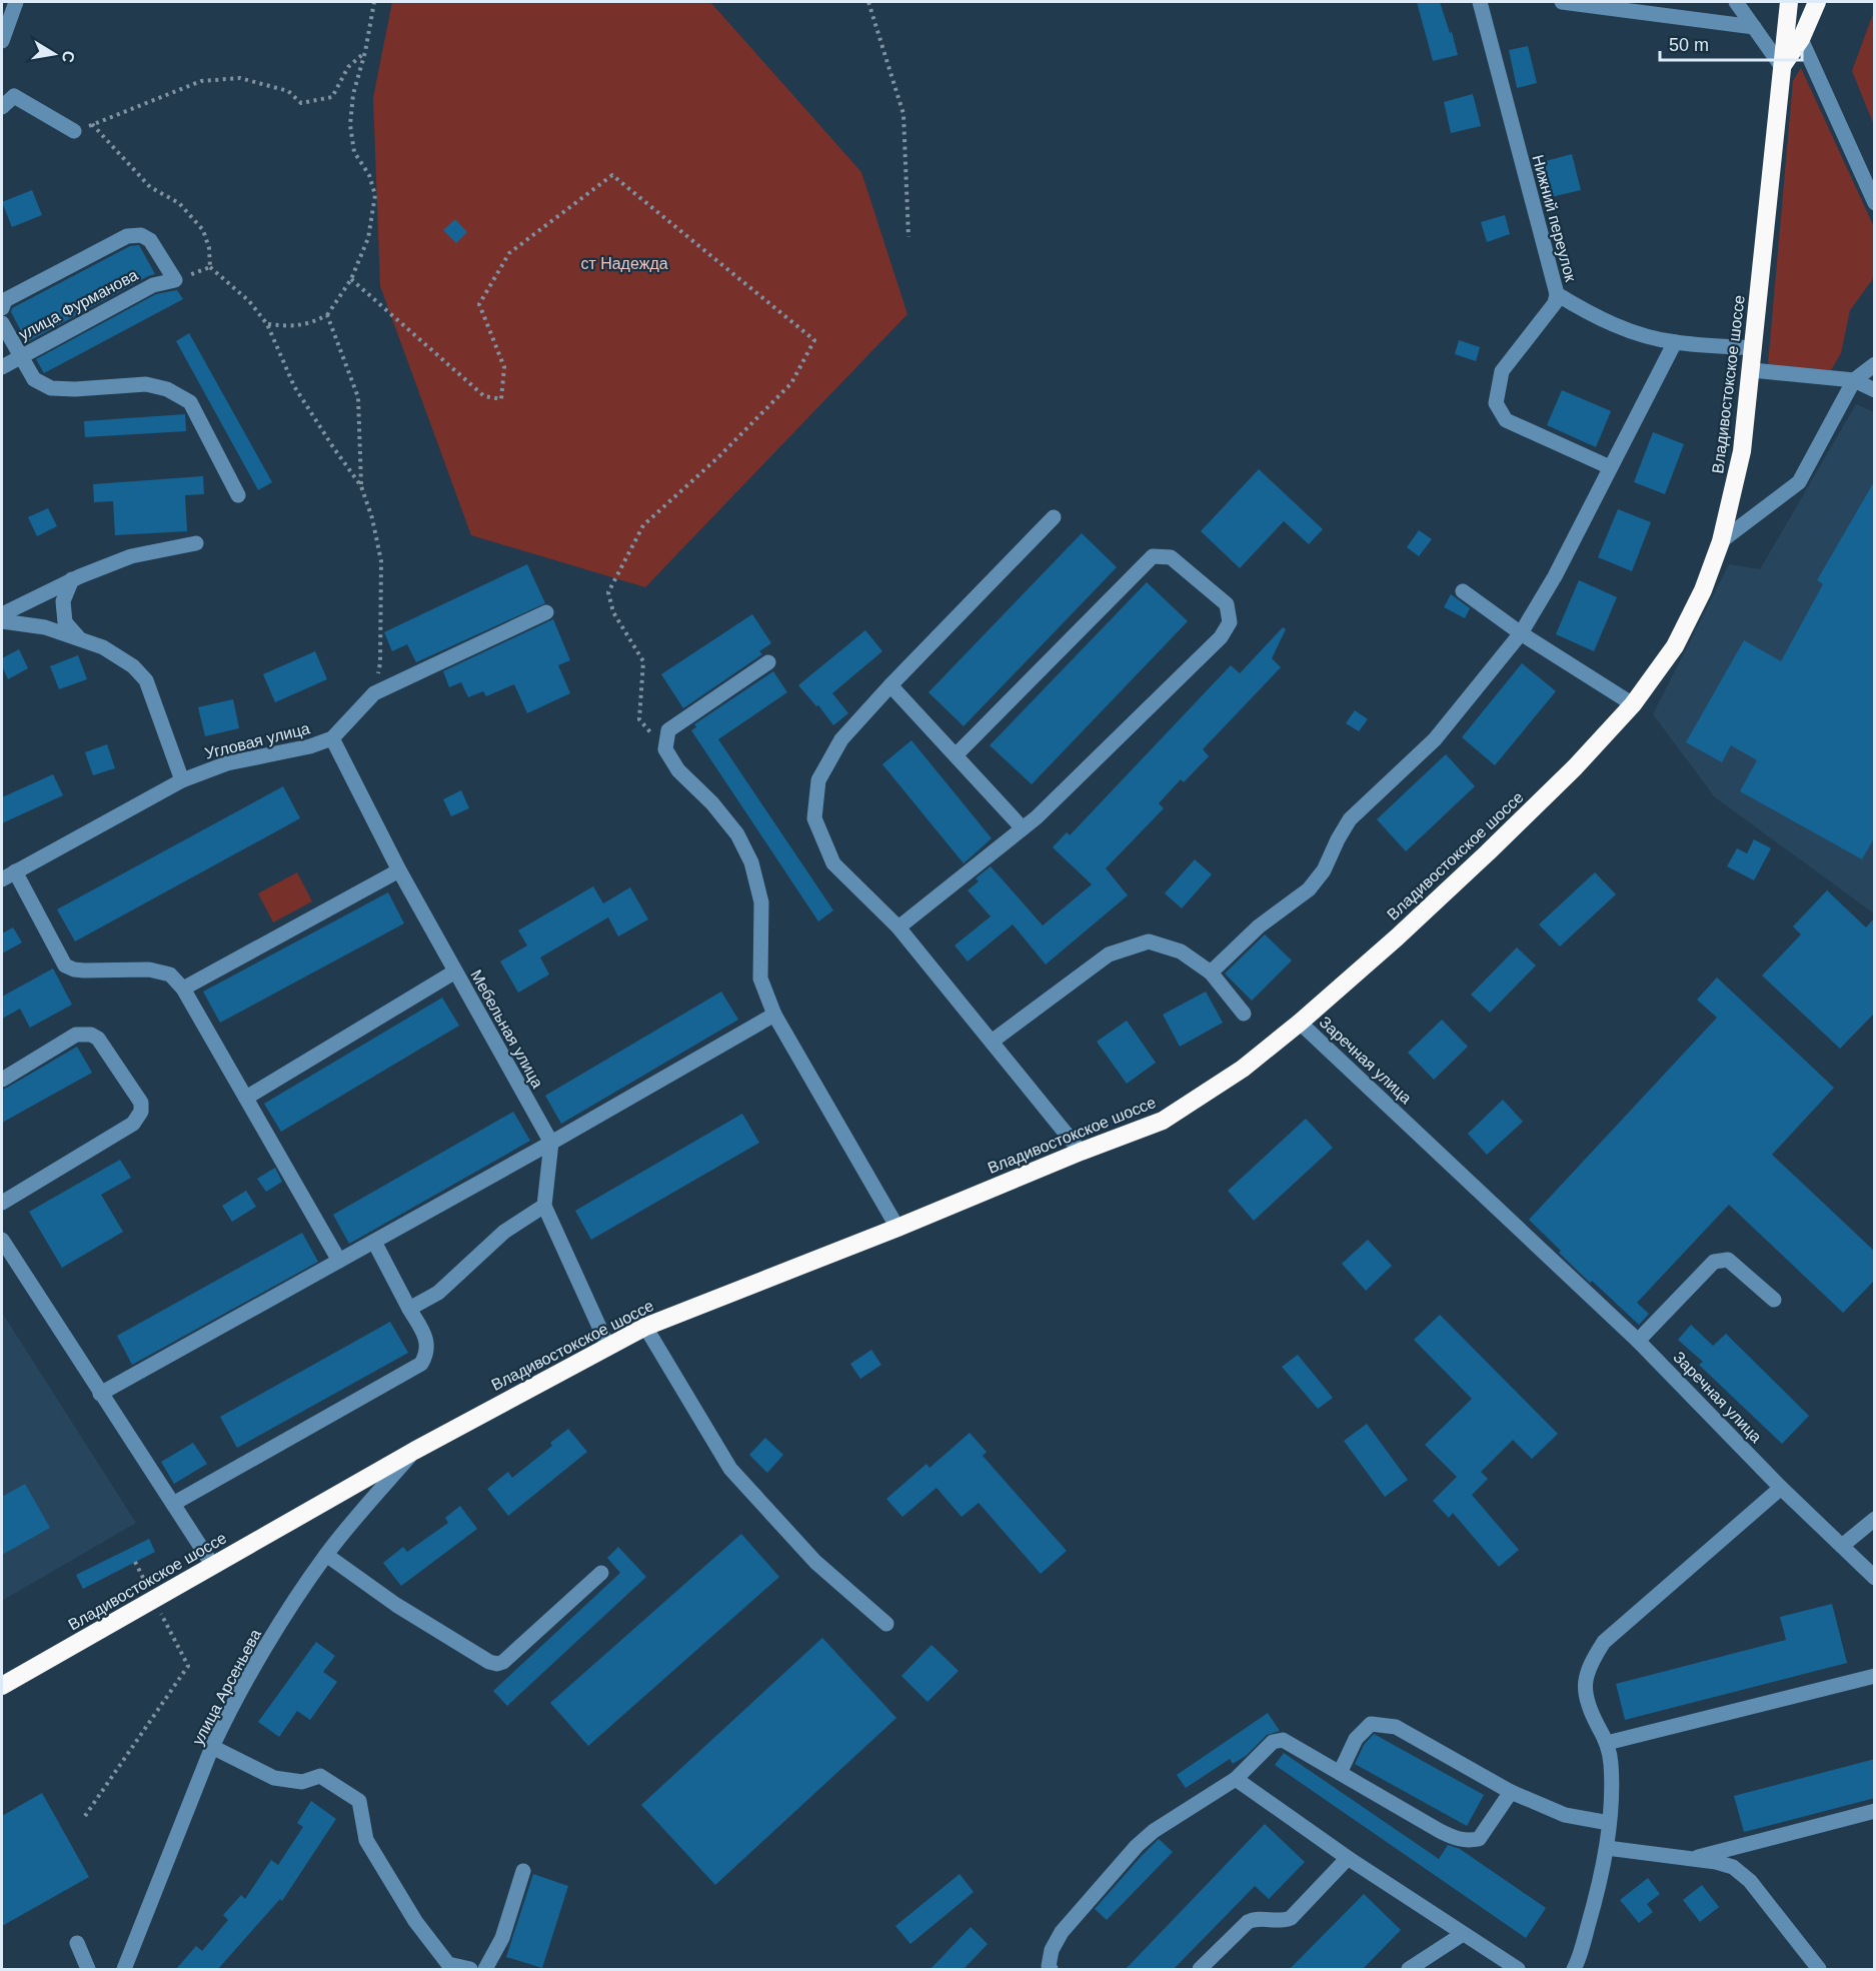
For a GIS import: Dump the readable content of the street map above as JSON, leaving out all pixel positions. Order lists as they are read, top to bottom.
{
  "streets": {
    "highway": ["Владивостокское шоссе"],
    "street": [
      "Нижний переулок",
      "улица Фурманова",
      "Угловая улица",
      "Мебельная улица",
      "Заречная улица",
      "улица Арсеньева"
    ]
  },
  "crossings": [
    ["Владивостокское шоссе", "Заречная улица"],
    ["Владивостокское шоссе", "улица Арсеньева"],
    ["Угловая улица", "Мебельная улица"]
  ],
  "parks": ["ст Надежда"],
  "scale_bar": "50 m",
  "north": "right"
}
